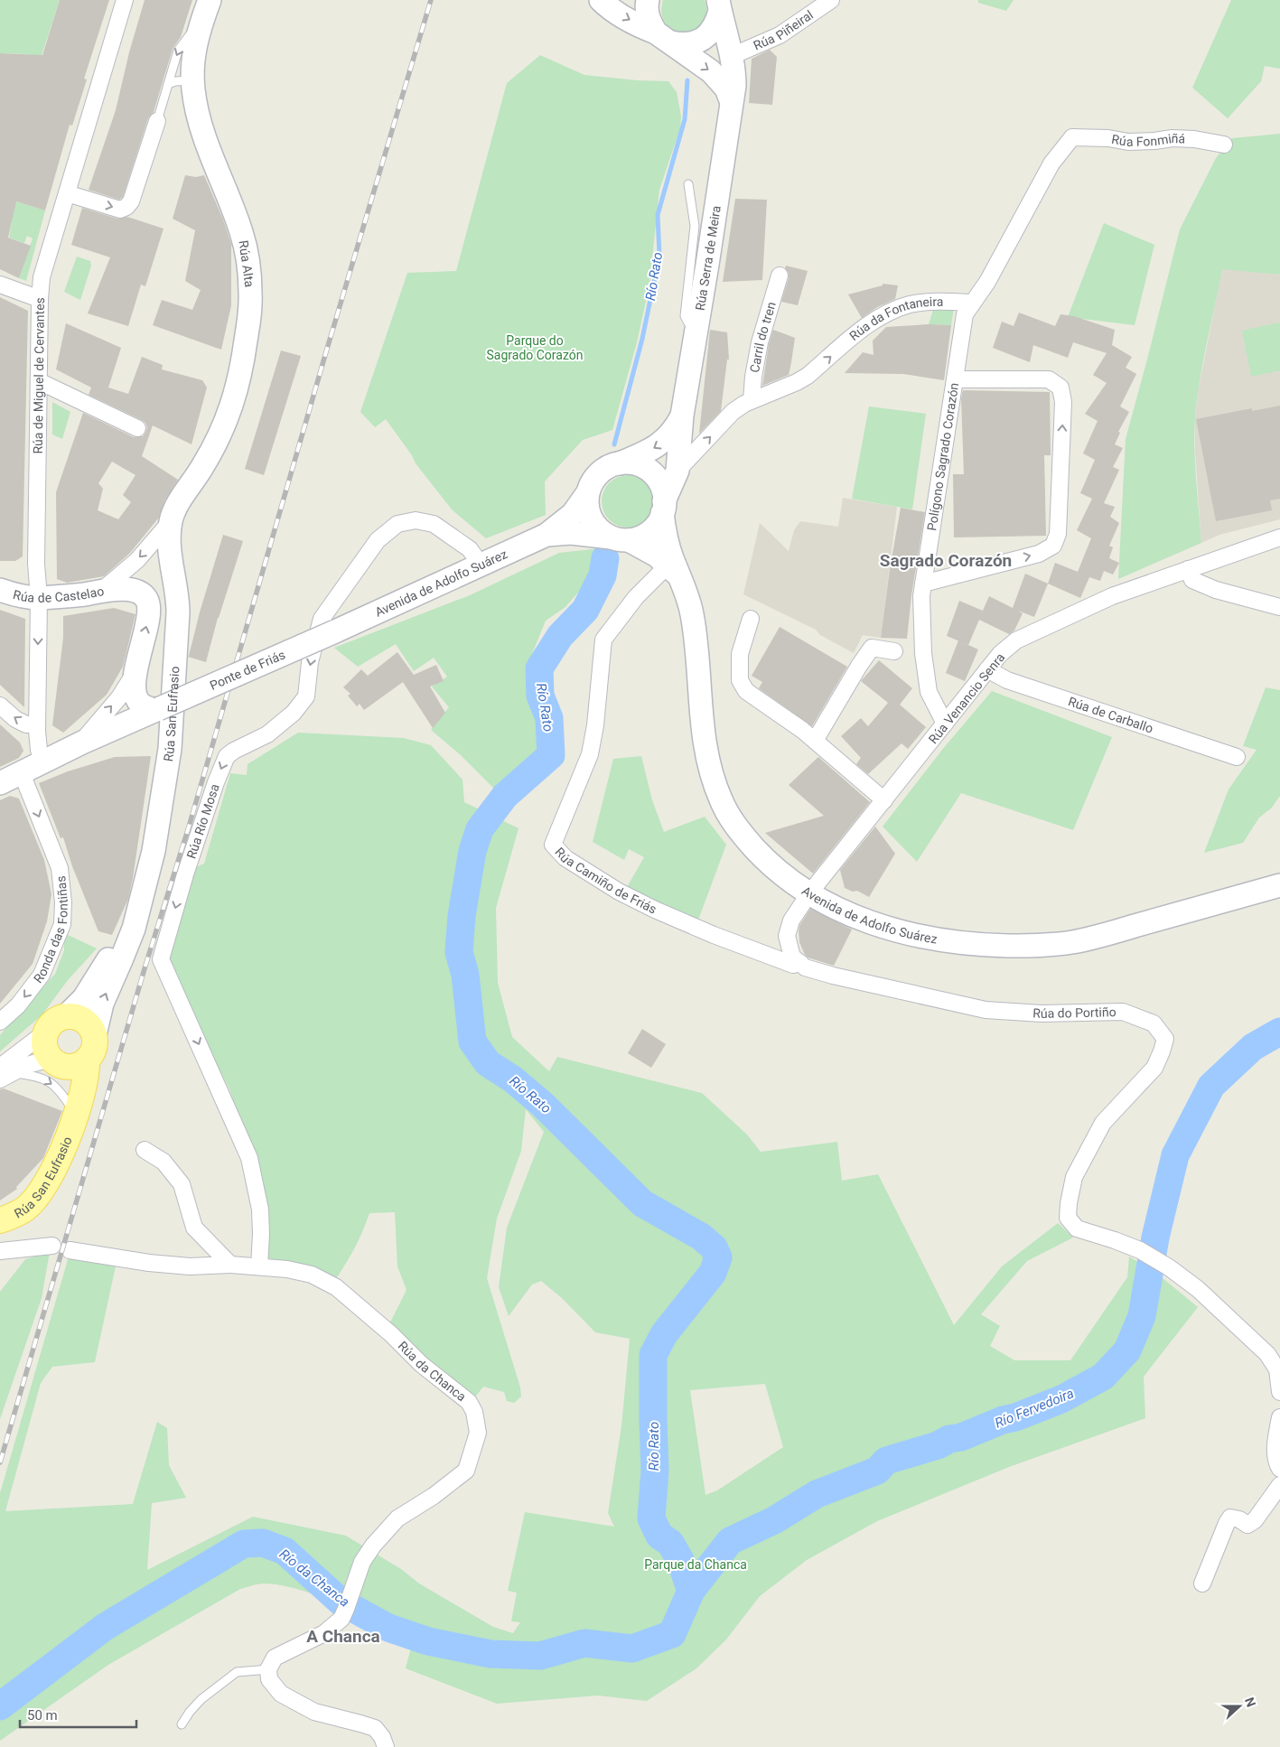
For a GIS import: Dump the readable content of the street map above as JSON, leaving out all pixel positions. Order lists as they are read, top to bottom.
{
  "streets": {
    "main road": ["Rúa San Eufrasio"],
    "street": [
      "Rúa Piñeiral",
      "Rúa Fonmiñá",
      "Rúa Serra de Meira",
      "Rúa Alta",
      "Rúa da Fontaneira",
      "Carril do tren",
      "Rúa de Miguel de Cervantes",
      "Polígono Sagrado Corazón",
      "Avenida de Adolfo Suárez",
      "Rúa de Castelao",
      "Ponte de Friás",
      "Rúa Venancio Senra",
      "Rúa de Carballo",
      "Rúa Río Mosa",
      "Rúa Camiño de Friás",
      "Ronda das Fontiñas",
      "Rúa do Portiño",
      "Rúa da Chanca"
    ]
  },
  "crossings": [
    ["Rúa Piñeiral", "Rúa Serra de Meira"],
    ["Rúa Fonmiñá", "Rúa da Fontaneira"],
    ["Rúa Serra de Meira", "Rúa da Fontaneira"],
    ["Rúa Serra de Meira", "Avenida de Adolfo Suárez"],
    ["Rúa Alta", "Rúa de Castelao"],
    ["Rúa Alta", "Rúa San Eufrasio"],
    ["Rúa da Fontaneira", "Carril do tren"],
    ["Rúa de Miguel de Cervantes", "Rúa de Castelao"],
    ["Rúa de Miguel de Cervantes", "Ponte de Friás"],
    ["Polígono Sagrado Corazón", "Rúa Venancio Senra"],
    ["Avenida de Adolfo Suárez", "Ponte de Friás"],
    ["Avenida de Adolfo Suárez", "Rúa Venancio Senra"],
    ["Avenida de Adolfo Suárez", "Rúa Río Mosa"],
    ["Avenida de Adolfo Suárez", "Rúa Camiño de Friás"],
    ["Rúa de Castelao", "Rúa San Eufrasio"],
    ["Ponte de Friás", "Rúa Río Mosa"],
    ["Ponte de Friás", "Ronda das Fontiñas"],
    ["Rúa Venancio Senra", "Rúa de Carballo"],
    ["Rúa Río Mosa", "Rúa da Chanca"],
    ["Rúa Camiño de Friás", "Rúa do Portiño"]
  ],
  "one_way": [
    "Rúa da Fontaneira",
    "Rúa de Castelao",
    "Rúa Río Mosa",
    "Ronda das Fontiñas"
  ],
  "districts": ["Sagrado Corazón", "A Chanca"],
  "water": ["Río Rato", "Río Fervedoira", "Río da Chanca"],
  "parks": ["Parque do Sagrado Corazón", "Parque da Chanca"],
  "scale_bar": "50 m",
  "north": "right"
}
